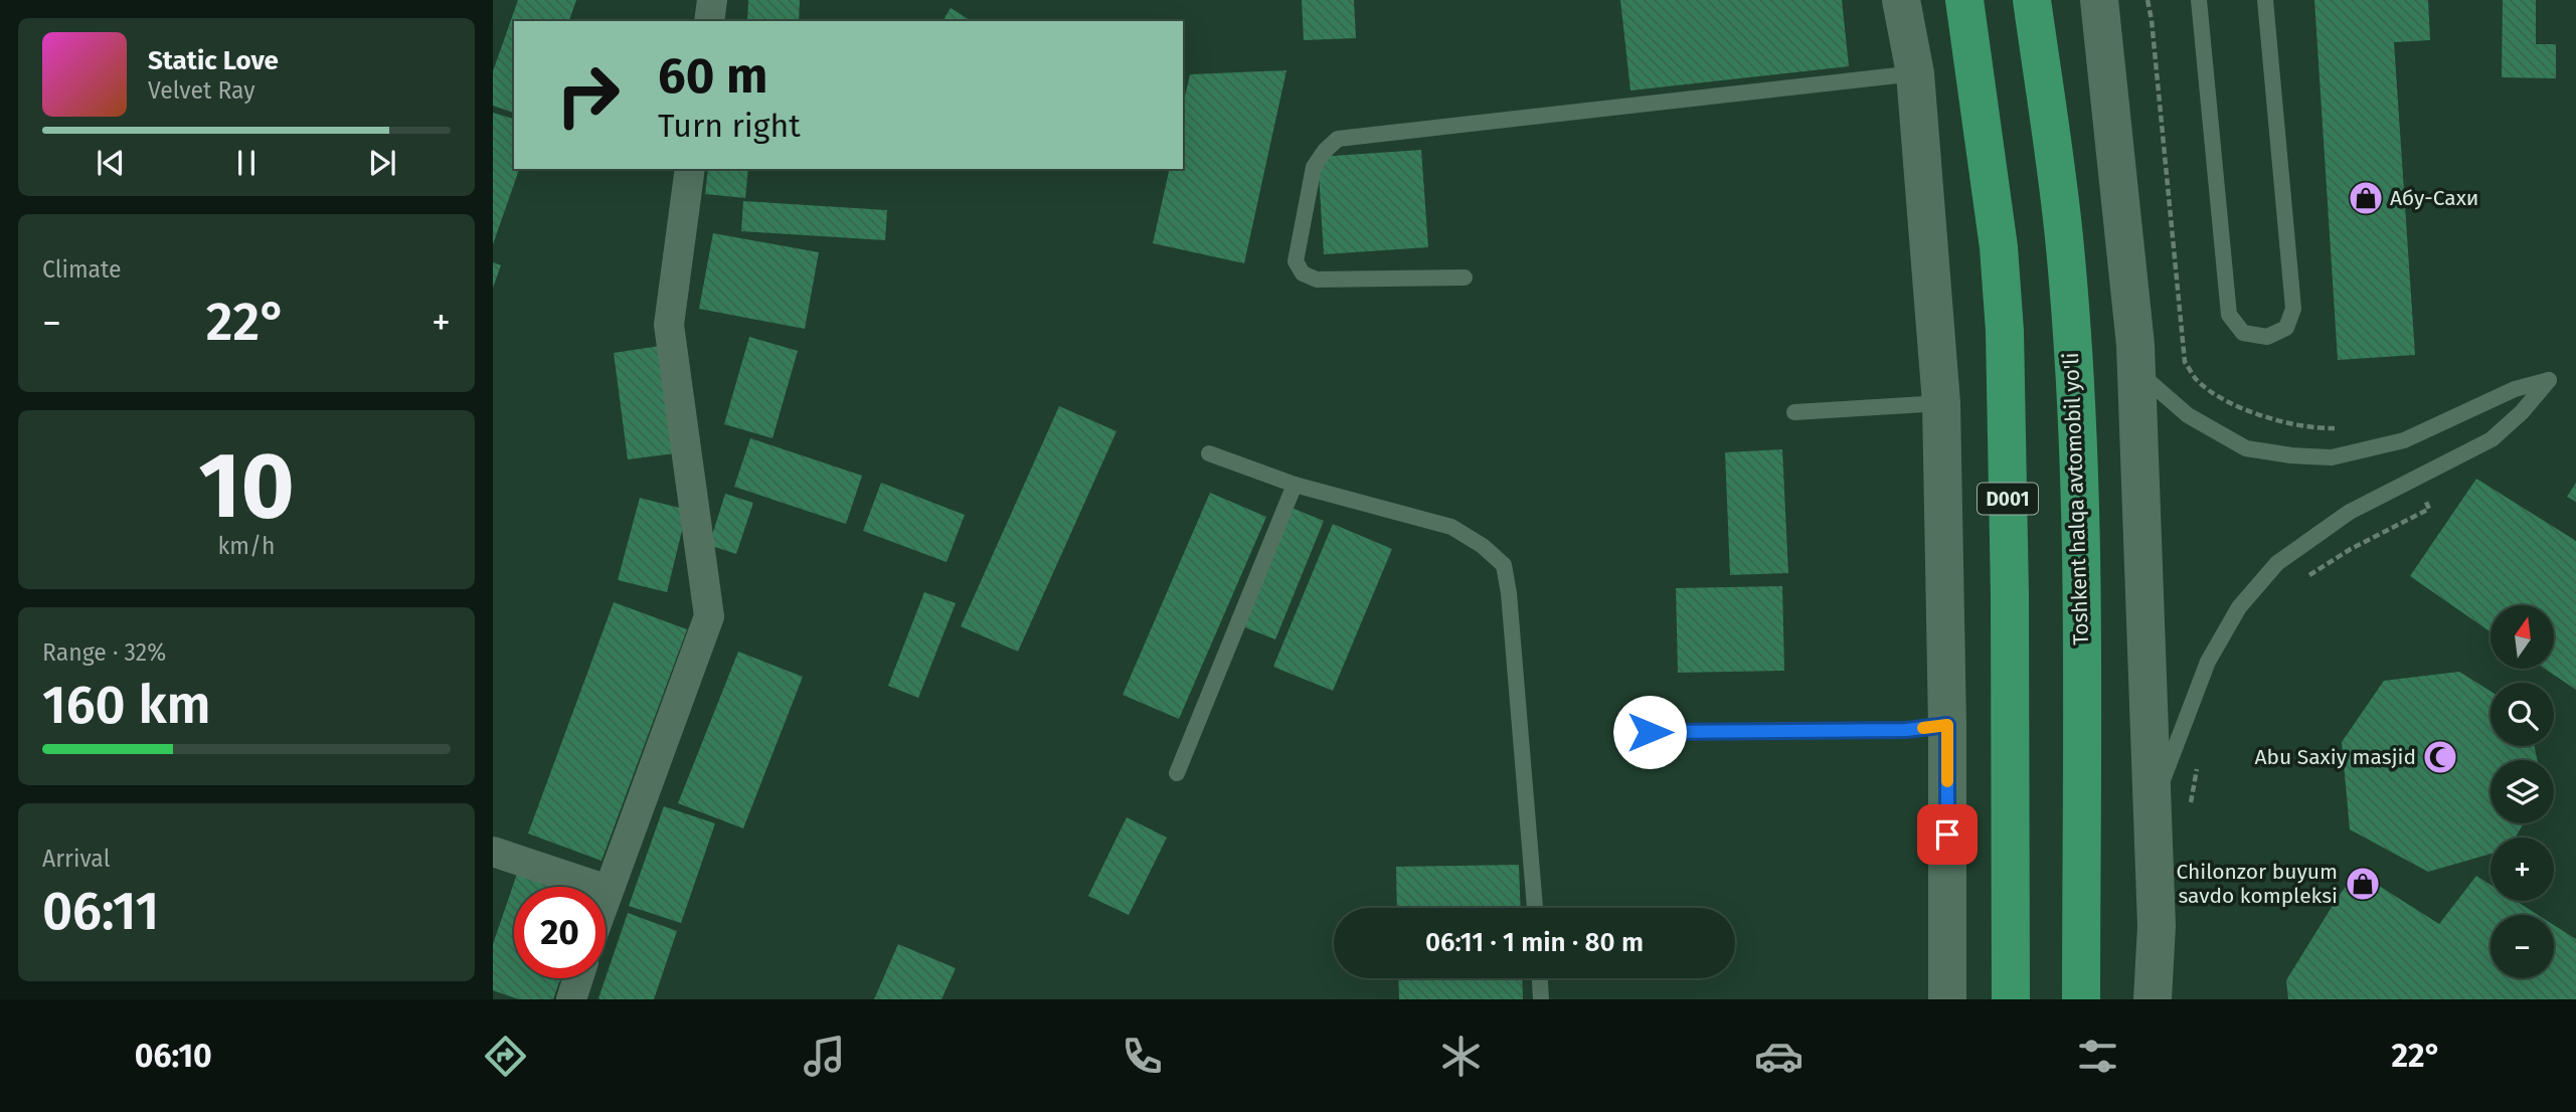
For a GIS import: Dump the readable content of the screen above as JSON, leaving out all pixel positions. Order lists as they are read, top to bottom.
{
  "streets": {
    "highway": ["D001", "Toshkent halqa avtomobil yo'li"]
  },
  "places": {
    "shop": ["Абу-Сахи", "Chilonzor buyum savdo kompleksi"],
    "mosque": ["Abu Saxiy masjid"]
  },
  "north": "top",
  "page": {
    "turn": ["60 m", "Turn right"],
    "song": ["Static Love", "Velvet Ray"],
    "tile": [
      "Climate",
      ["10", "km/h"],
      ["Range · 32%", "160 km"],
      ["Arrival", "06:11"]
    ],
    "heat": ["−", "22°", "+"],
    "map_buttons": ["+", "−"],
    "limit": "20",
    "trip": "06:11 · 1 min · 80 m",
    "tabs": ["06:10", "22°"]
  }
}
